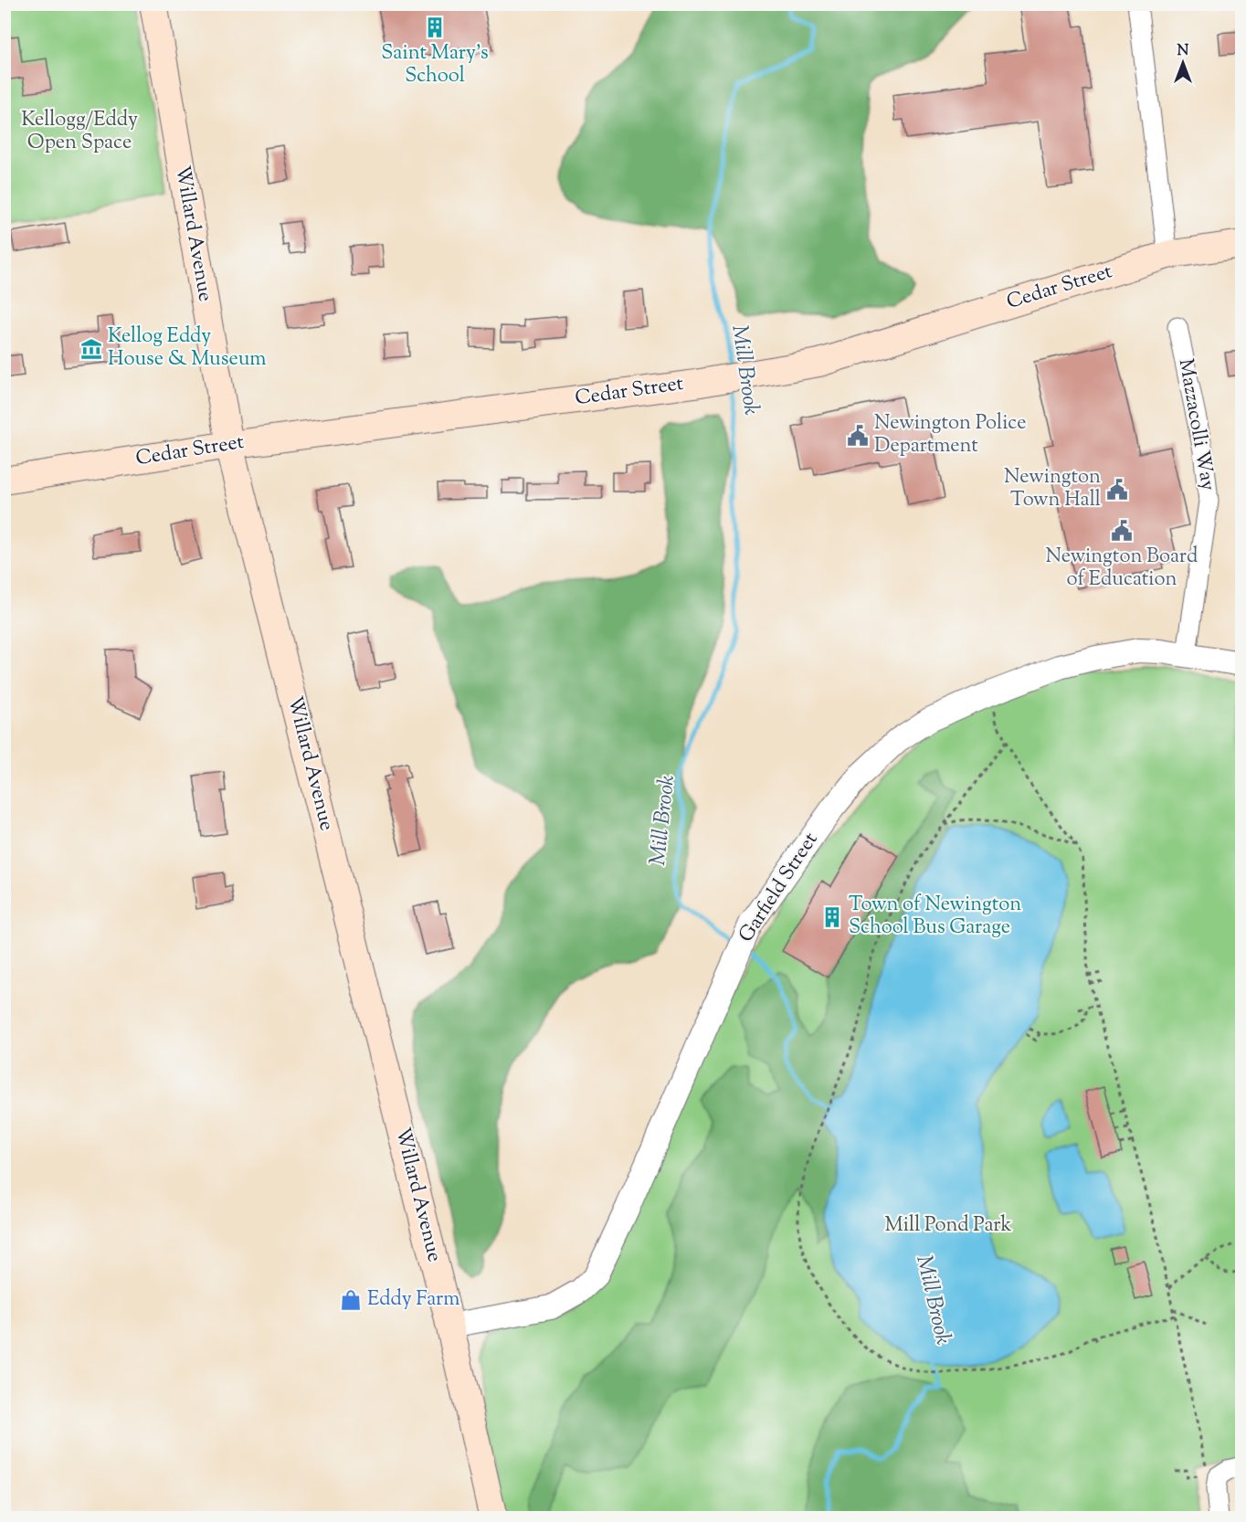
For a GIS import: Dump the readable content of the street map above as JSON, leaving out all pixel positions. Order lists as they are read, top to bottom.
{
  "streets": {
    "main road": ["Willard Avenue", "Cedar Street"],
    "street": ["Mazzacolli Way", "Garfield Street"]
  },
  "crossings": [
    ["Willard Avenue", "Cedar Street"],
    ["Willard Avenue", "Garfield Street"],
    ["Mazzacolli Way", "Garfield Street"]
  ],
  "water": ["Mill Brook"],
  "parks": ["Kellogg/Eddy Open Space", "Mill Pond Park"],
  "places": {
    "building": ["Saint Mary's School", "Town of Newington School Bus Garage"],
    "museum": ["Kellog Eddy House & Museum"],
    "public building": ["Newington Police Department", "Newington Town Hall", "Newington Board of Education"],
    "shop": ["Eddy Farm"]
  },
  "north": "top"
}
